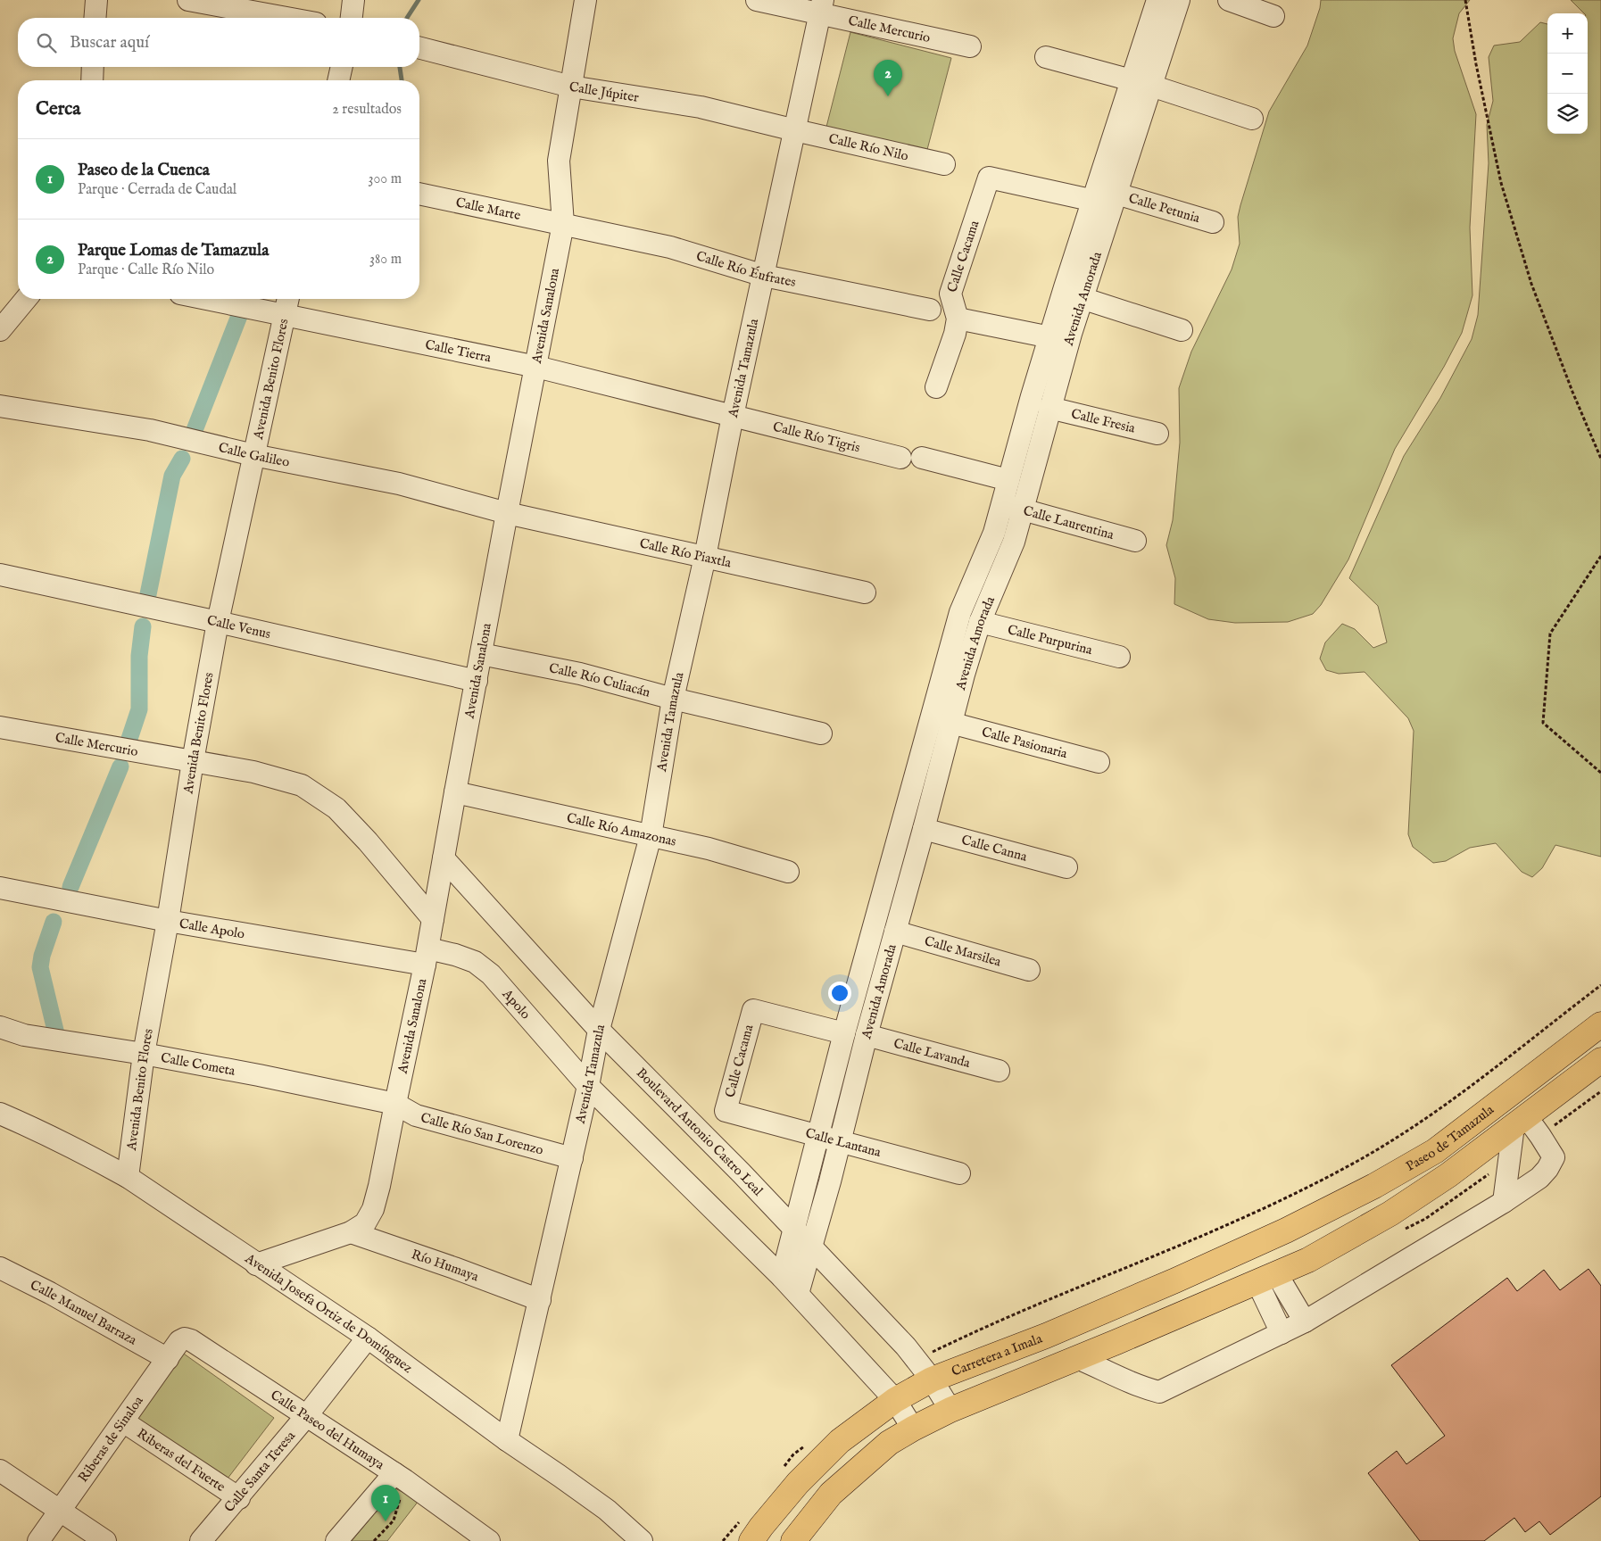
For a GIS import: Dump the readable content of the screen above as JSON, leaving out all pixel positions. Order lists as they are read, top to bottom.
{
  "streets": {
    "main road": ["Paseo de Tamazula", "Carretera a Imala"],
    "street": [
      "Calle Mercurio",
      "Calle Júpiter",
      "Calle Río Nilo",
      "Calle Petunia",
      "Calle Marte",
      "Calle Cacama",
      "Calle Río Éufrates",
      "Avenida Amorada",
      "Avenida Sanalona",
      "Calle Tierra",
      "Avenida Tamazula",
      "Avenida Benito Flores",
      "Calle Fresia",
      "Calle Río Tigris",
      "Calle Galileo",
      "Calle Laurentina",
      "Calle Río Piaxtla",
      "Calle Venus",
      "Calle Purpurina",
      "Calle Río Culiacán",
      "Calle Pasionaria",
      "Calle Río Amazonas",
      "Calle Canna",
      "Calle Apolo",
      "Calle Marsilea",
      "Apolo",
      "Calle Lavanda",
      "Calle Cometa",
      "Boulevard Antonio Castro Leal",
      "Calle Río San Lorenzo",
      "Calle Lantana",
      "Río Humaya",
      "Calle Manuel Barraza",
      "Avenida Josefa Ortiz de Domínguez",
      "Calle Paseo del Humaya",
      "Riberas de Sinaloa",
      "Riberas del Fuerte",
      "Calle Santa Teresa"
    ]
  },
  "crossings": [
    ["Calle Mercurio", "Avenida Sanalona"],
    ["Calle Mercurio", "Avenida Tamazula"],
    ["Calle Mercurio", "Avenida Benito Flores"],
    ["Calle Júpiter", "Calle Río Nilo"],
    ["Calle Júpiter", "Avenida Sanalona"],
    ["Calle Júpiter", "Avenida Tamazula"],
    ["Calle Río Nilo", "Avenida Tamazula"],
    ["Calle Petunia", "Calle Cacama"],
    ["Calle Petunia", "Avenida Amorada"],
    ["Calle Marte", "Calle Río Éufrates"],
    ["Calle Marte", "Avenida Sanalona"],
    ["Calle Cacama", "Avenida Amorada"],
    ["Calle Cacama", "Calle Lantana"],
    ["Calle Río Éufrates", "Avenida Sanalona"],
    ["Calle Río Éufrates", "Avenida Tamazula"],
    ["Avenida Amorada", "Calle Fresia"],
    ["Avenida Amorada", "Calle Laurentina"],
    ["Avenida Amorada", "Calle Purpurina"],
    ["Avenida Amorada", "Calle Pasionaria"],
    ["Avenida Amorada", "Calle Canna"],
    ["Avenida Amorada", "Calle Marsilea"],
    ["Avenida Amorada", "Calle Lavanda"],
    ["Avenida Amorada", "Boulevard Antonio Castro Leal"],
    ["Avenida Amorada", "Calle Lantana"],
    ["Avenida Sanalona", "Calle Tierra"],
    ["Avenida Sanalona", "Calle Galileo"],
    ["Avenida Sanalona", "Calle Río Piaxtla"],
    ["Avenida Sanalona", "Calle Venus"],
    ["Avenida Sanalona", "Calle Río Culiacán"],
    ["Avenida Sanalona", "Calle Río Amazonas"],
    ["Avenida Sanalona", "Calle Apolo"],
    ["Avenida Sanalona", "Apolo"],
    ["Avenida Sanalona", "Calle Cometa"],
    ["Avenida Sanalona", "Boulevard Antonio Castro Leal"],
    ["Avenida Sanalona", "Calle Río San Lorenzo"],
    ["Avenida Sanalona", "Río Humaya"],
    ["Avenida Sanalona", "Avenida Josefa Ortiz de Domínguez"],
    ["Calle Tierra", "Avenida Tamazula"],
    ["Calle Tierra", "Avenida Benito Flores"],
    ["Calle Tierra", "Calle Río Tigris"],
    ["Avenida Tamazula", "Calle Río Tigris"],
    ["Avenida Tamazula", "Calle Río Piaxtla"],
    ["Avenida Tamazula", "Calle Río Culiacán"],
    ["Avenida Tamazula", "Calle Río Amazonas"],
    ["Avenida Tamazula", "Apolo"],
    ["Avenida Tamazula", "Boulevard Antonio Castro Leal"],
    ["Avenida Tamazula", "Calle Río San Lorenzo"],
    ["Avenida Tamazula", "Río Humaya"],
    ["Avenida Tamazula", "Avenida Josefa Ortiz de Domínguez"],
    ["Avenida Benito Flores", "Calle Galileo"],
    ["Avenida Benito Flores", "Calle Venus"],
    ["Avenida Benito Flores", "Calle Apolo"],
    ["Avenida Benito Flores", "Calle Cometa"],
    ["Avenida Benito Flores", "Avenida Josefa Ortiz de Domínguez"],
    ["Calle Galileo", "Calle Río Piaxtla"],
    ["Calle Apolo", "Apolo"],
    ["Calle Cometa", "Calle Río San Lorenzo"],
    ["Boulevard Antonio Castro Leal", "Carretera a Imala"],
    ["Paseo de Tamazula", "Carretera a Imala"],
    ["Calle Manuel Barraza", "Riberas de Sinaloa"],
    ["Avenida Josefa Ortiz de Domínguez", "Calle Santa Teresa"],
    ["Calle Paseo del Humaya", "Riberas de Sinaloa"],
    ["Calle Paseo del Humaya", "Calle Santa Teresa"],
    ["Riberas de Sinaloa", "Riberas del Fuerte"],
    ["Riberas del Fuerte", "Calle Santa Teresa"]
  ],
  "page": {
    "map_buttons": ["+", "−"],
    "search": "Buscar aquí",
    "pins": ["2", "1"],
    "heading": ["Cerca", "2 resultados"],
    "list": [
      {
        "mark": "1",
        "name": "Paseo de la Cuenca",
        "note": "Parque · Cerrada de Caudal",
        "value": "300 m"
      },
      {
        "mark": "2",
        "name": "Parque Lomas de Tamazula",
        "note": "Parque · Calle Río Nilo",
        "value": "380 m"
      }
    ]
  }
}
